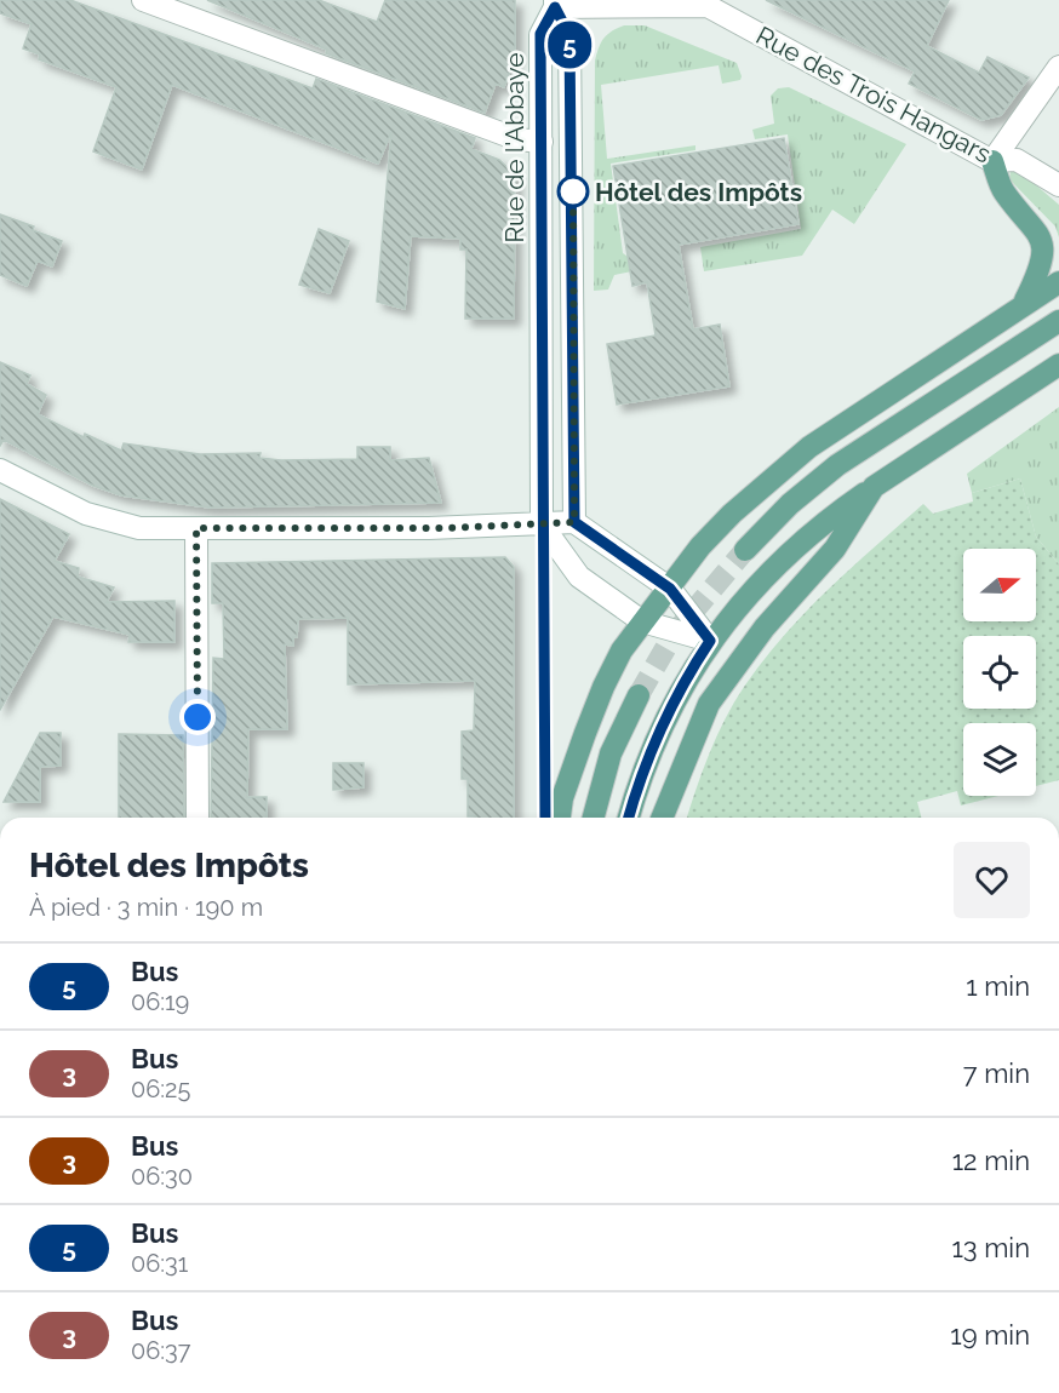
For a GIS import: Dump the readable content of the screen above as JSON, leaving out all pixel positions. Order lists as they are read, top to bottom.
{
  "streets": {
    "main road": ["Rue des Trois Hangars", "Rue de l'Abbaye"]
  },
  "crossings": [
    ["Rue des Trois Hangars", "Rue de l'Abbaye"]
  ],
  "places": ["Hôtel des Impôts"],
  "lines": ["bus line 5"],
  "north": "right",
  "page": {
    "on_map": "5",
    "heading": ["Hôtel des Impôts", "À pied · 3 min · 190 m"],
    "list": [
      {
        "mark": "5",
        "name": "Bus",
        "note": "06:19",
        "value": "1 min"
      },
      {
        "mark": "3",
        "name": "Bus",
        "note": "06:25",
        "value": "7 min"
      },
      {
        "mark": "3",
        "name": "Bus",
        "note": "06:30",
        "value": "12 min"
      },
      {
        "mark": "5",
        "name": "Bus",
        "note": "06:31",
        "value": "13 min"
      },
      {
        "mark": "3",
        "name": "Bus",
        "note": "06:37",
        "value": "19 min"
      }
    ]
  }
}
